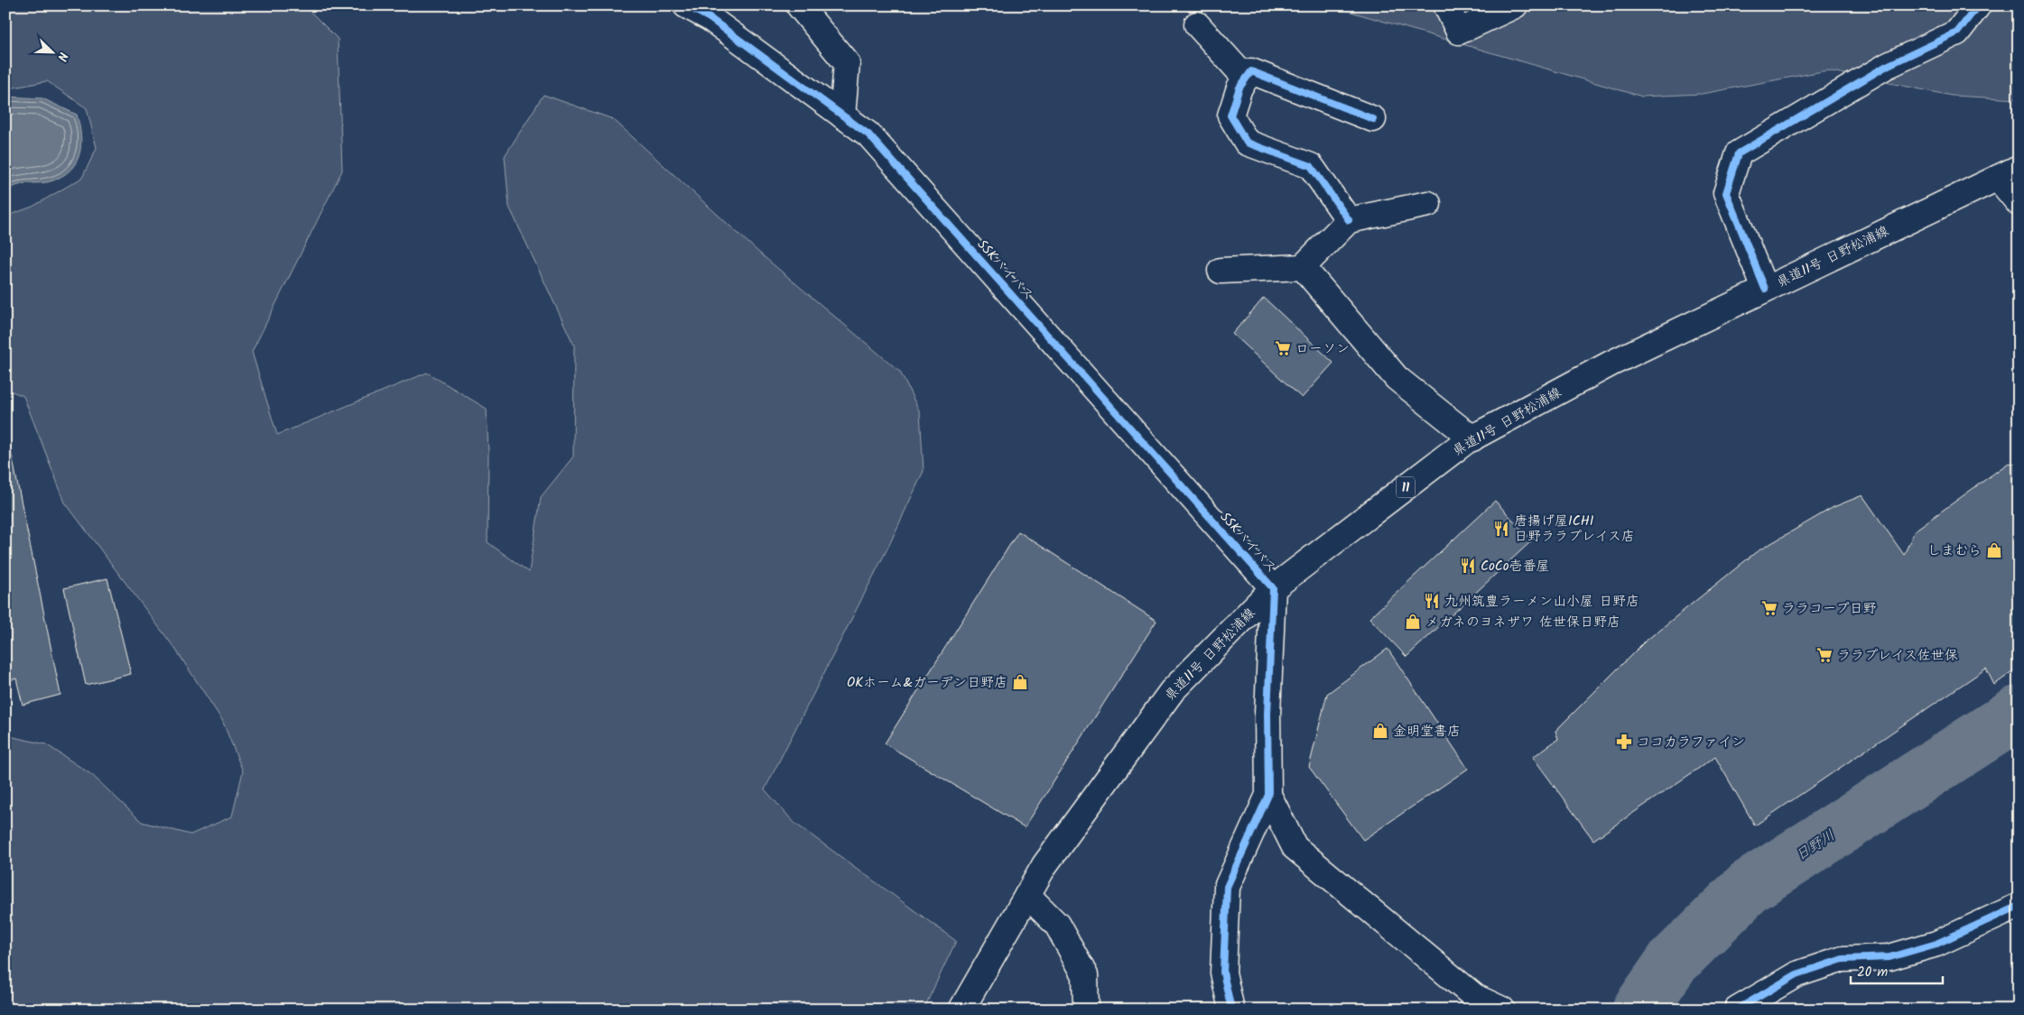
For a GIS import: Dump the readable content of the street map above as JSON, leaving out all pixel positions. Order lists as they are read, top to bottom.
{
  "streets": {
    "street": ["県道11号 日野松浦線", "SSKバイパス", "11"]
  },
  "crossings": [
    ["県道11号 日野松浦線", "SSKバイパス"]
  ],
  "water": ["日野川"],
  "places": {
    "supermarket": ["ローソン", "ララコープ日野", "ララプレイス佐世保"],
    "restaurant": ["唐揚げ屋ICHI 日野ララプレイス店", "CoCo壱番屋", "九州筑豊ラーメン山小屋 日野店"],
    "shop": [
      "しまむら",
      "メガネのヨネザワ 佐世保日野店",
      "OKホーム&ガーデン日野店",
      "金明堂書店"
    ],
    "pharmacy": ["ココカラファイン"]
  },
  "scale_bar": "20 m",
  "north": "bottom right"
}
